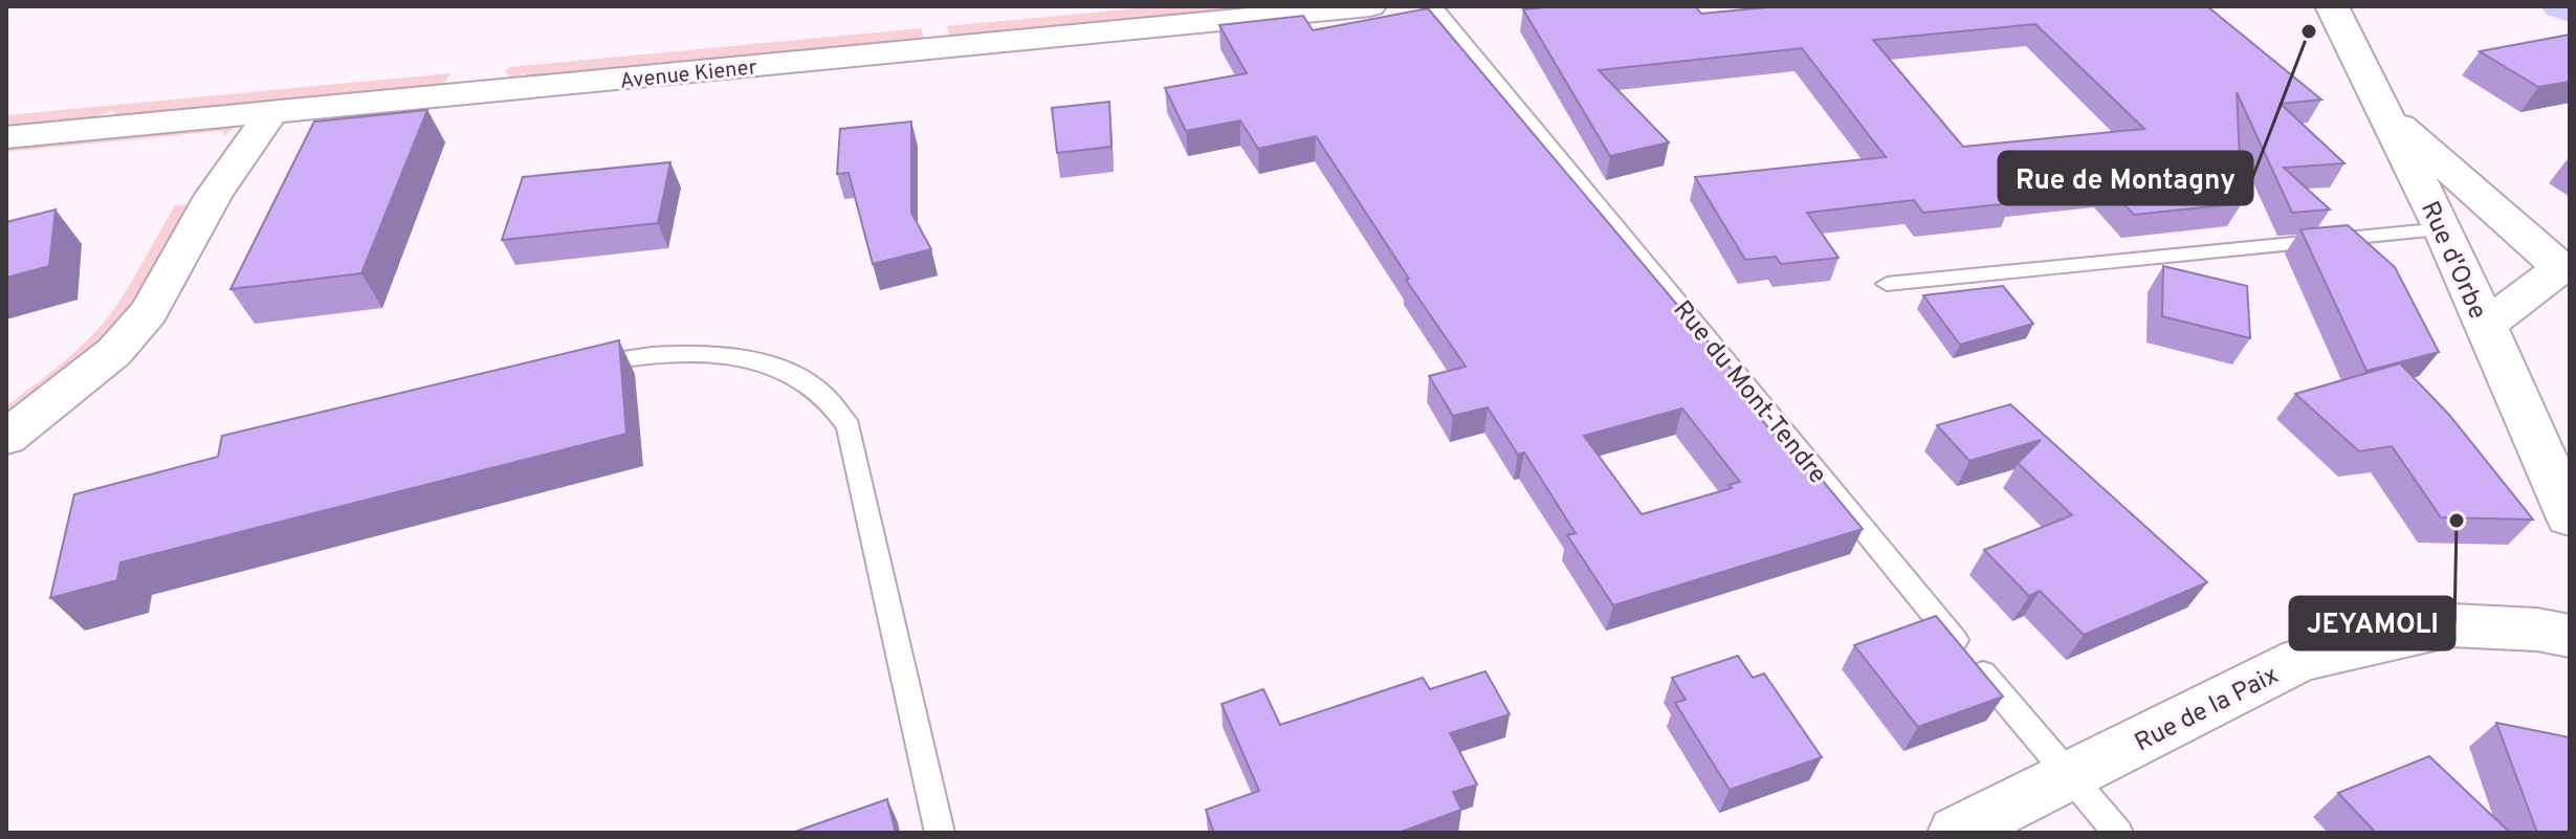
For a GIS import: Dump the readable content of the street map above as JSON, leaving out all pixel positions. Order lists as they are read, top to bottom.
{
  "streets": {
    "main road": ["Rue d'Orbe"],
    "street": ["Avenue Kiener", "Rue de la Paix"],
    "lane": ["Rue du Mont-Tendre"]
  },
  "crossings": [
    ["Rue du Mont-Tendre", "Rue de la Paix"]
  ],
  "places": ["Rue de Montagny", "JEYAMOLI"]
}
